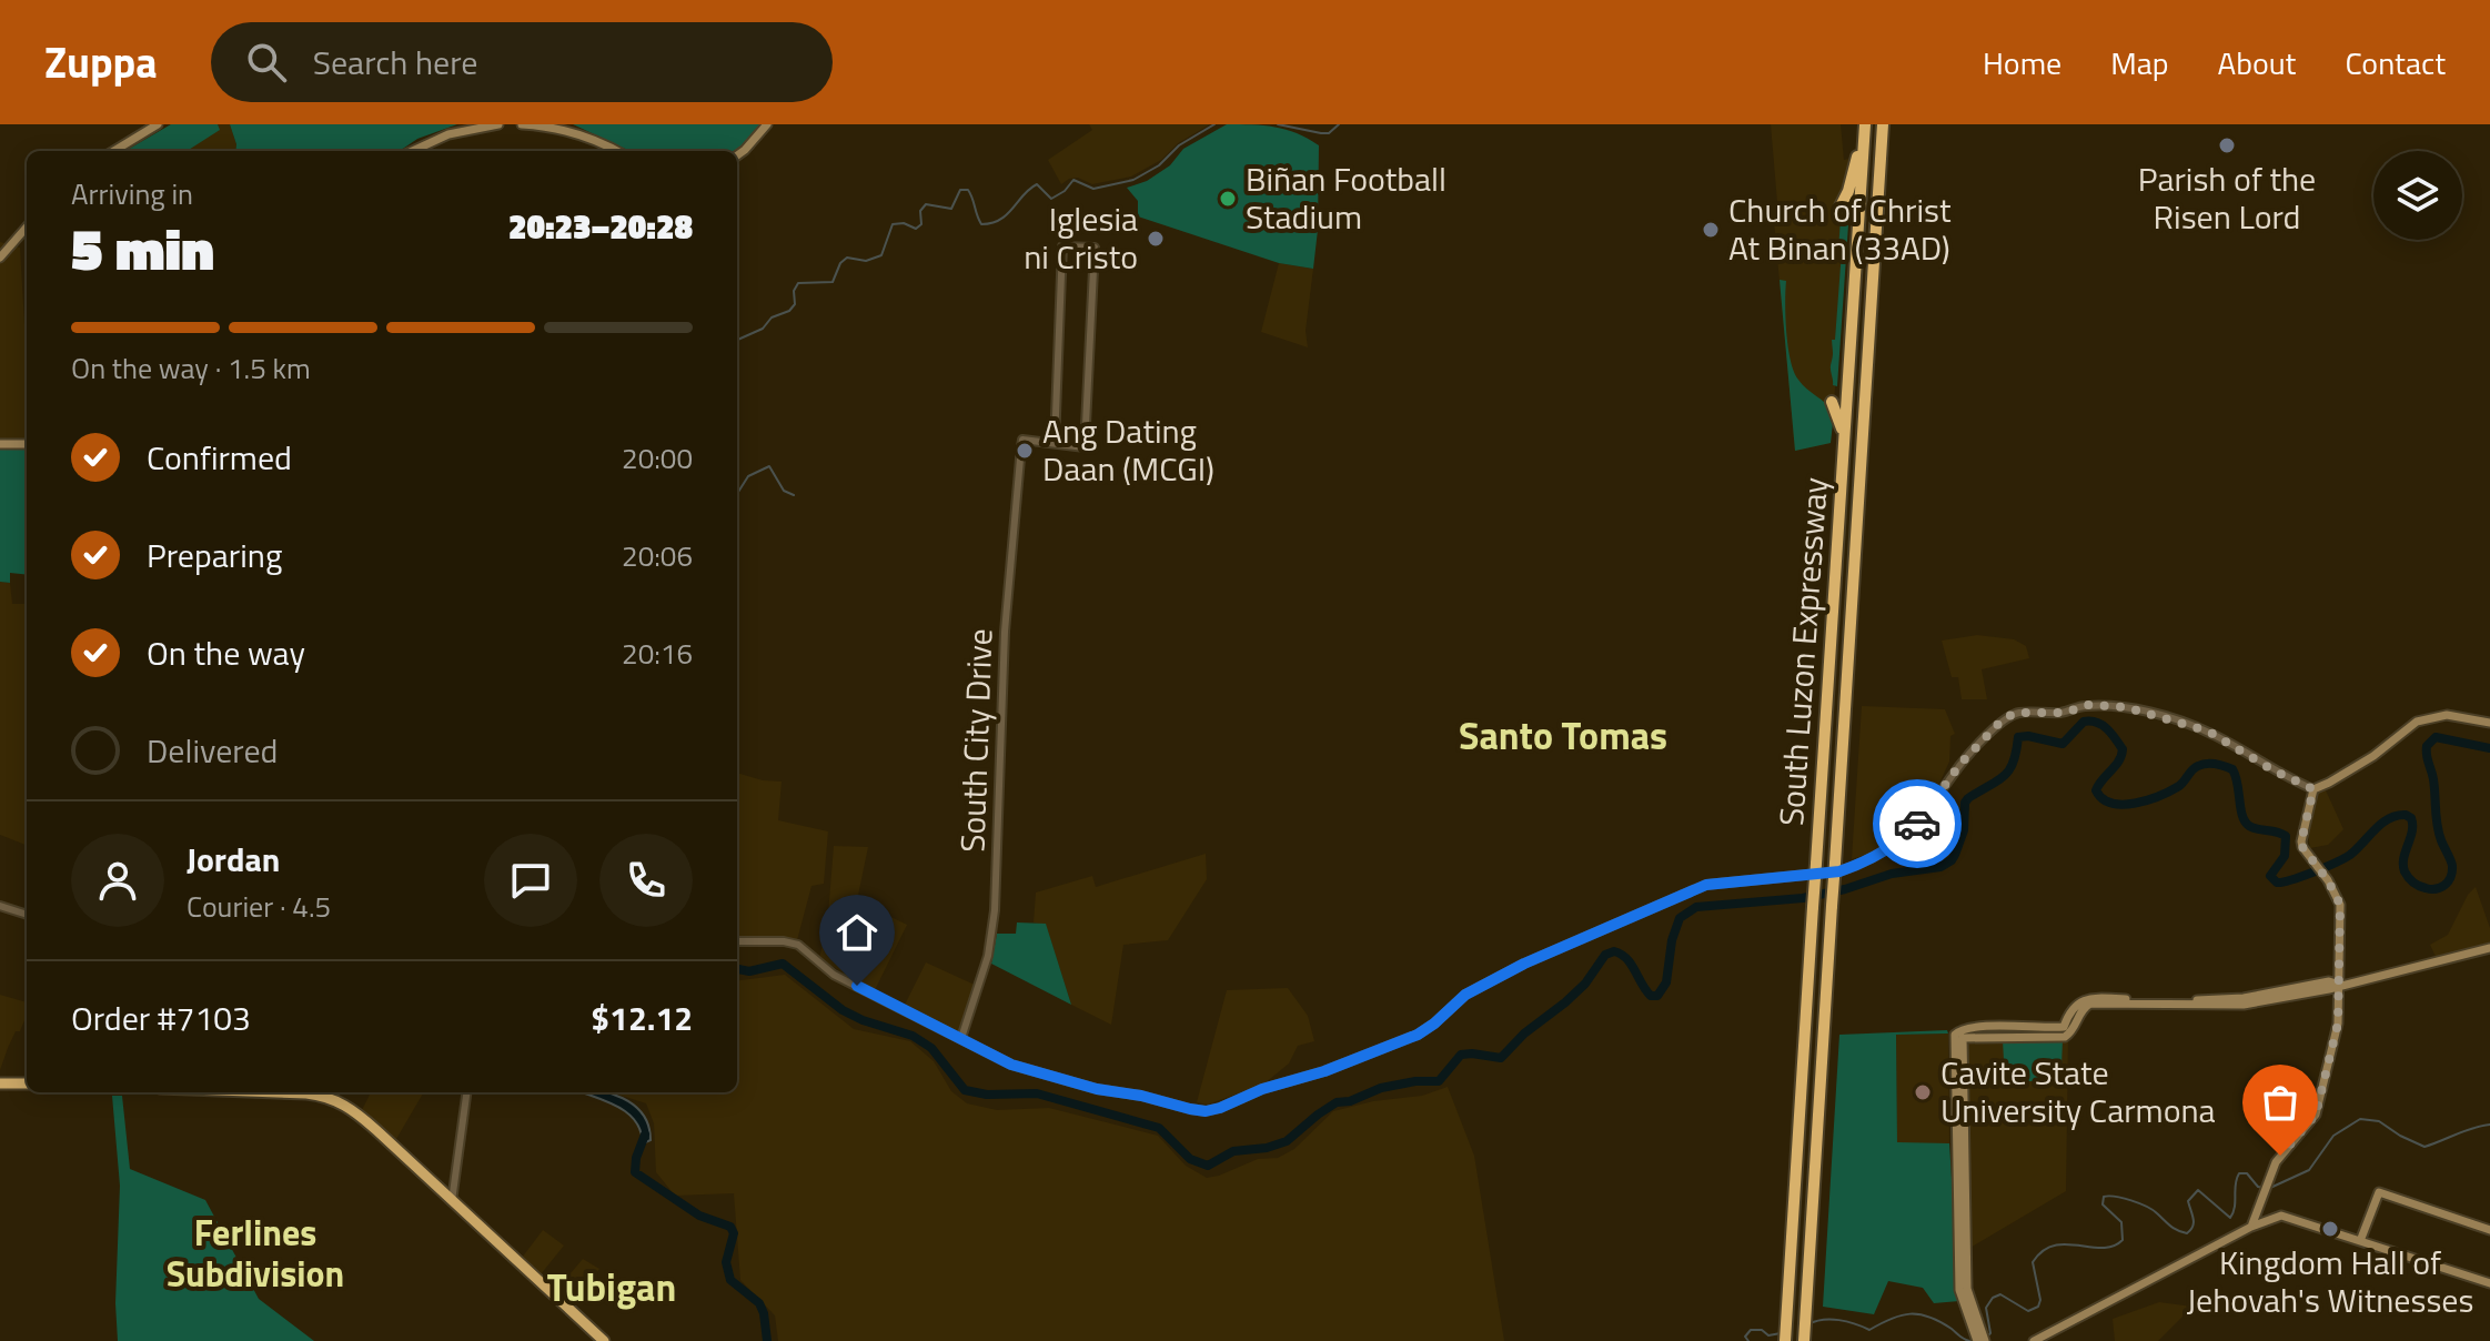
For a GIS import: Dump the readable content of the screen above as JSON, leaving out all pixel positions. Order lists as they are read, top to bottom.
{
  "streets": {
    "highway": ["South Luzon Expressway"],
    "street": ["South City Drive"]
  },
  "districts": ["Santo Tomas", "Ferlines Subdivision", "Tubigan"],
  "places": [
    "Parish of the Risen Lord",
    "Biñan Football Stadium",
    "Church of Christ At Binan (33AD)",
    "Iglesia ni Cristo",
    "Ang Dating Daan (MCGI)",
    "Cavite State University Carmona",
    "Kingdom Hall of Jehovah's Witnesses"
  ],
  "page": {
    "header": "Zuppa",
    "search": "Search here",
    "nav": [
      "Home",
      "Map",
      "About",
      "Contact"
    ],
    "heading": ["5 min", "Arriving in", "20:23–20:28"],
    "panel": [
      "Jordan",
      "Courier · 4.5",
      "Order #7103",
      "$12.12"
    ],
    "bar": "On the way · 1.5 km",
    "list": [
      ["Confirmed", "20:00"],
      ["Preparing", "20:06"],
      ["On the way", "20:16"],
      "Delivered"
    ]
  }
}
